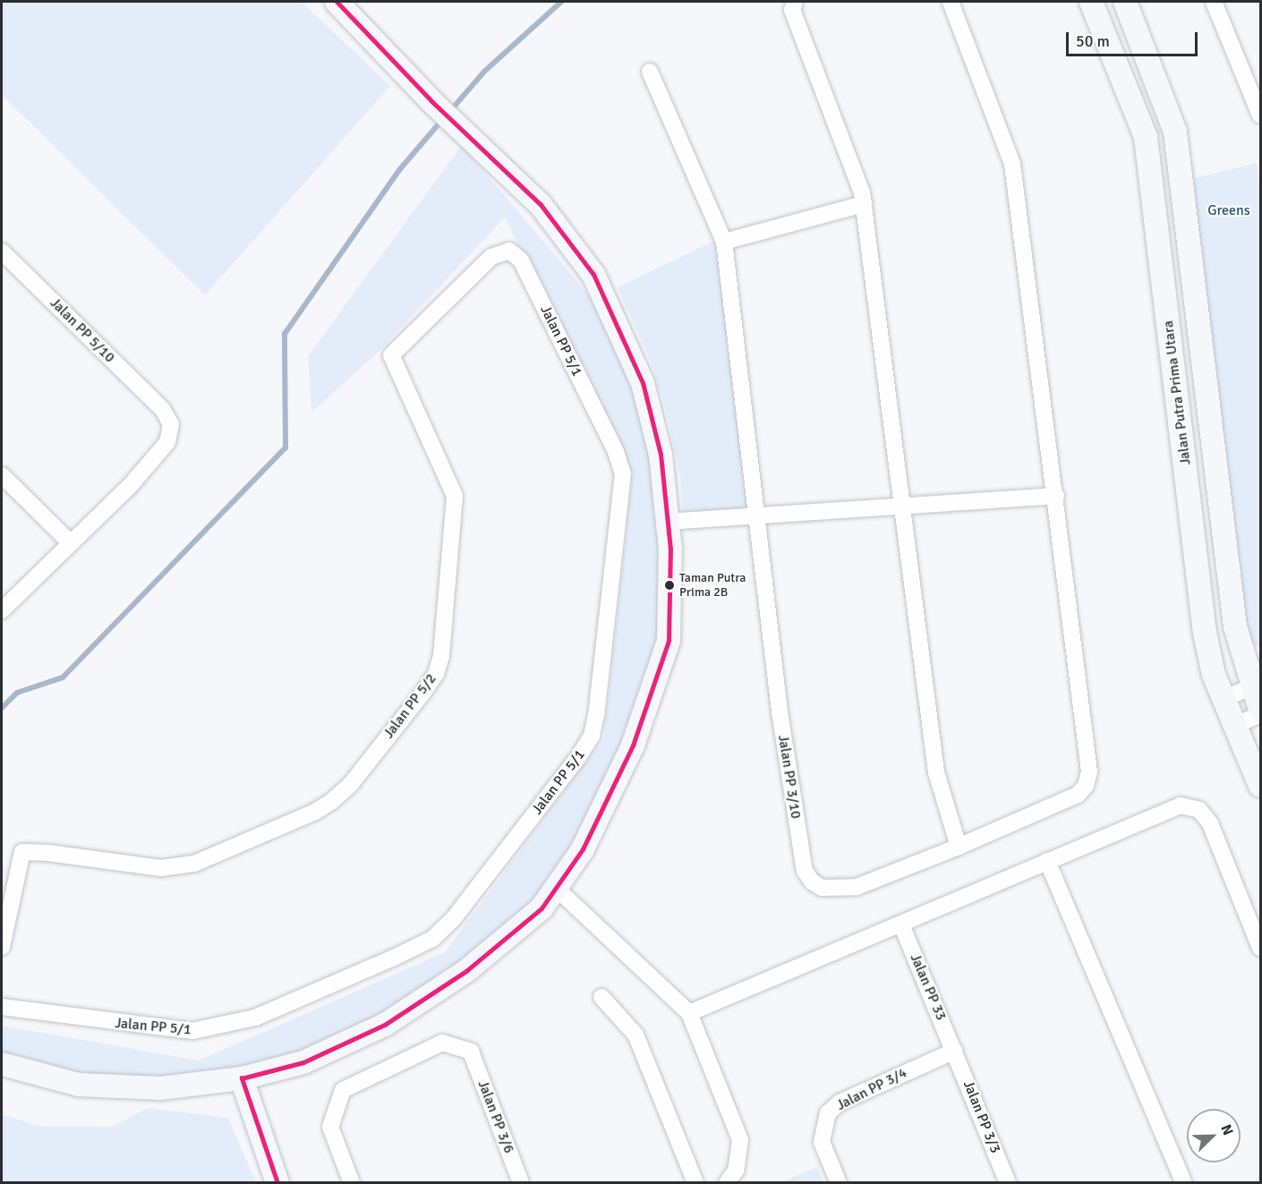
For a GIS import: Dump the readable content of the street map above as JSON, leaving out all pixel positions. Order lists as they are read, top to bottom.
{
  "streets": {
    "street": [
      "Jalan PP 5/10",
      "Jalan PP 5/1",
      "Jalan Putra Prima Utara",
      "Jalan PP 5/2",
      "Jalan PP 3/10",
      "Jalan PP 33",
      "Jalan PP 3/4",
      "Jalan PP 3/6",
      "Jalan PP 3/3"
    ]
  },
  "crossings": [
    ["Jalan PP 5/1", "Jalan PP 5/2"],
    ["Jalan PP 33", "Jalan PP 3/4"],
    ["Jalan PP 33", "Jalan PP 3/3"],
    ["Jalan PP 3/4", "Jalan PP 3/3"]
  ],
  "parks": ["Greens"],
  "places": ["Taman Putra Prima 2B"],
  "scale_bar": "50 m",
  "north": "top right"
}
